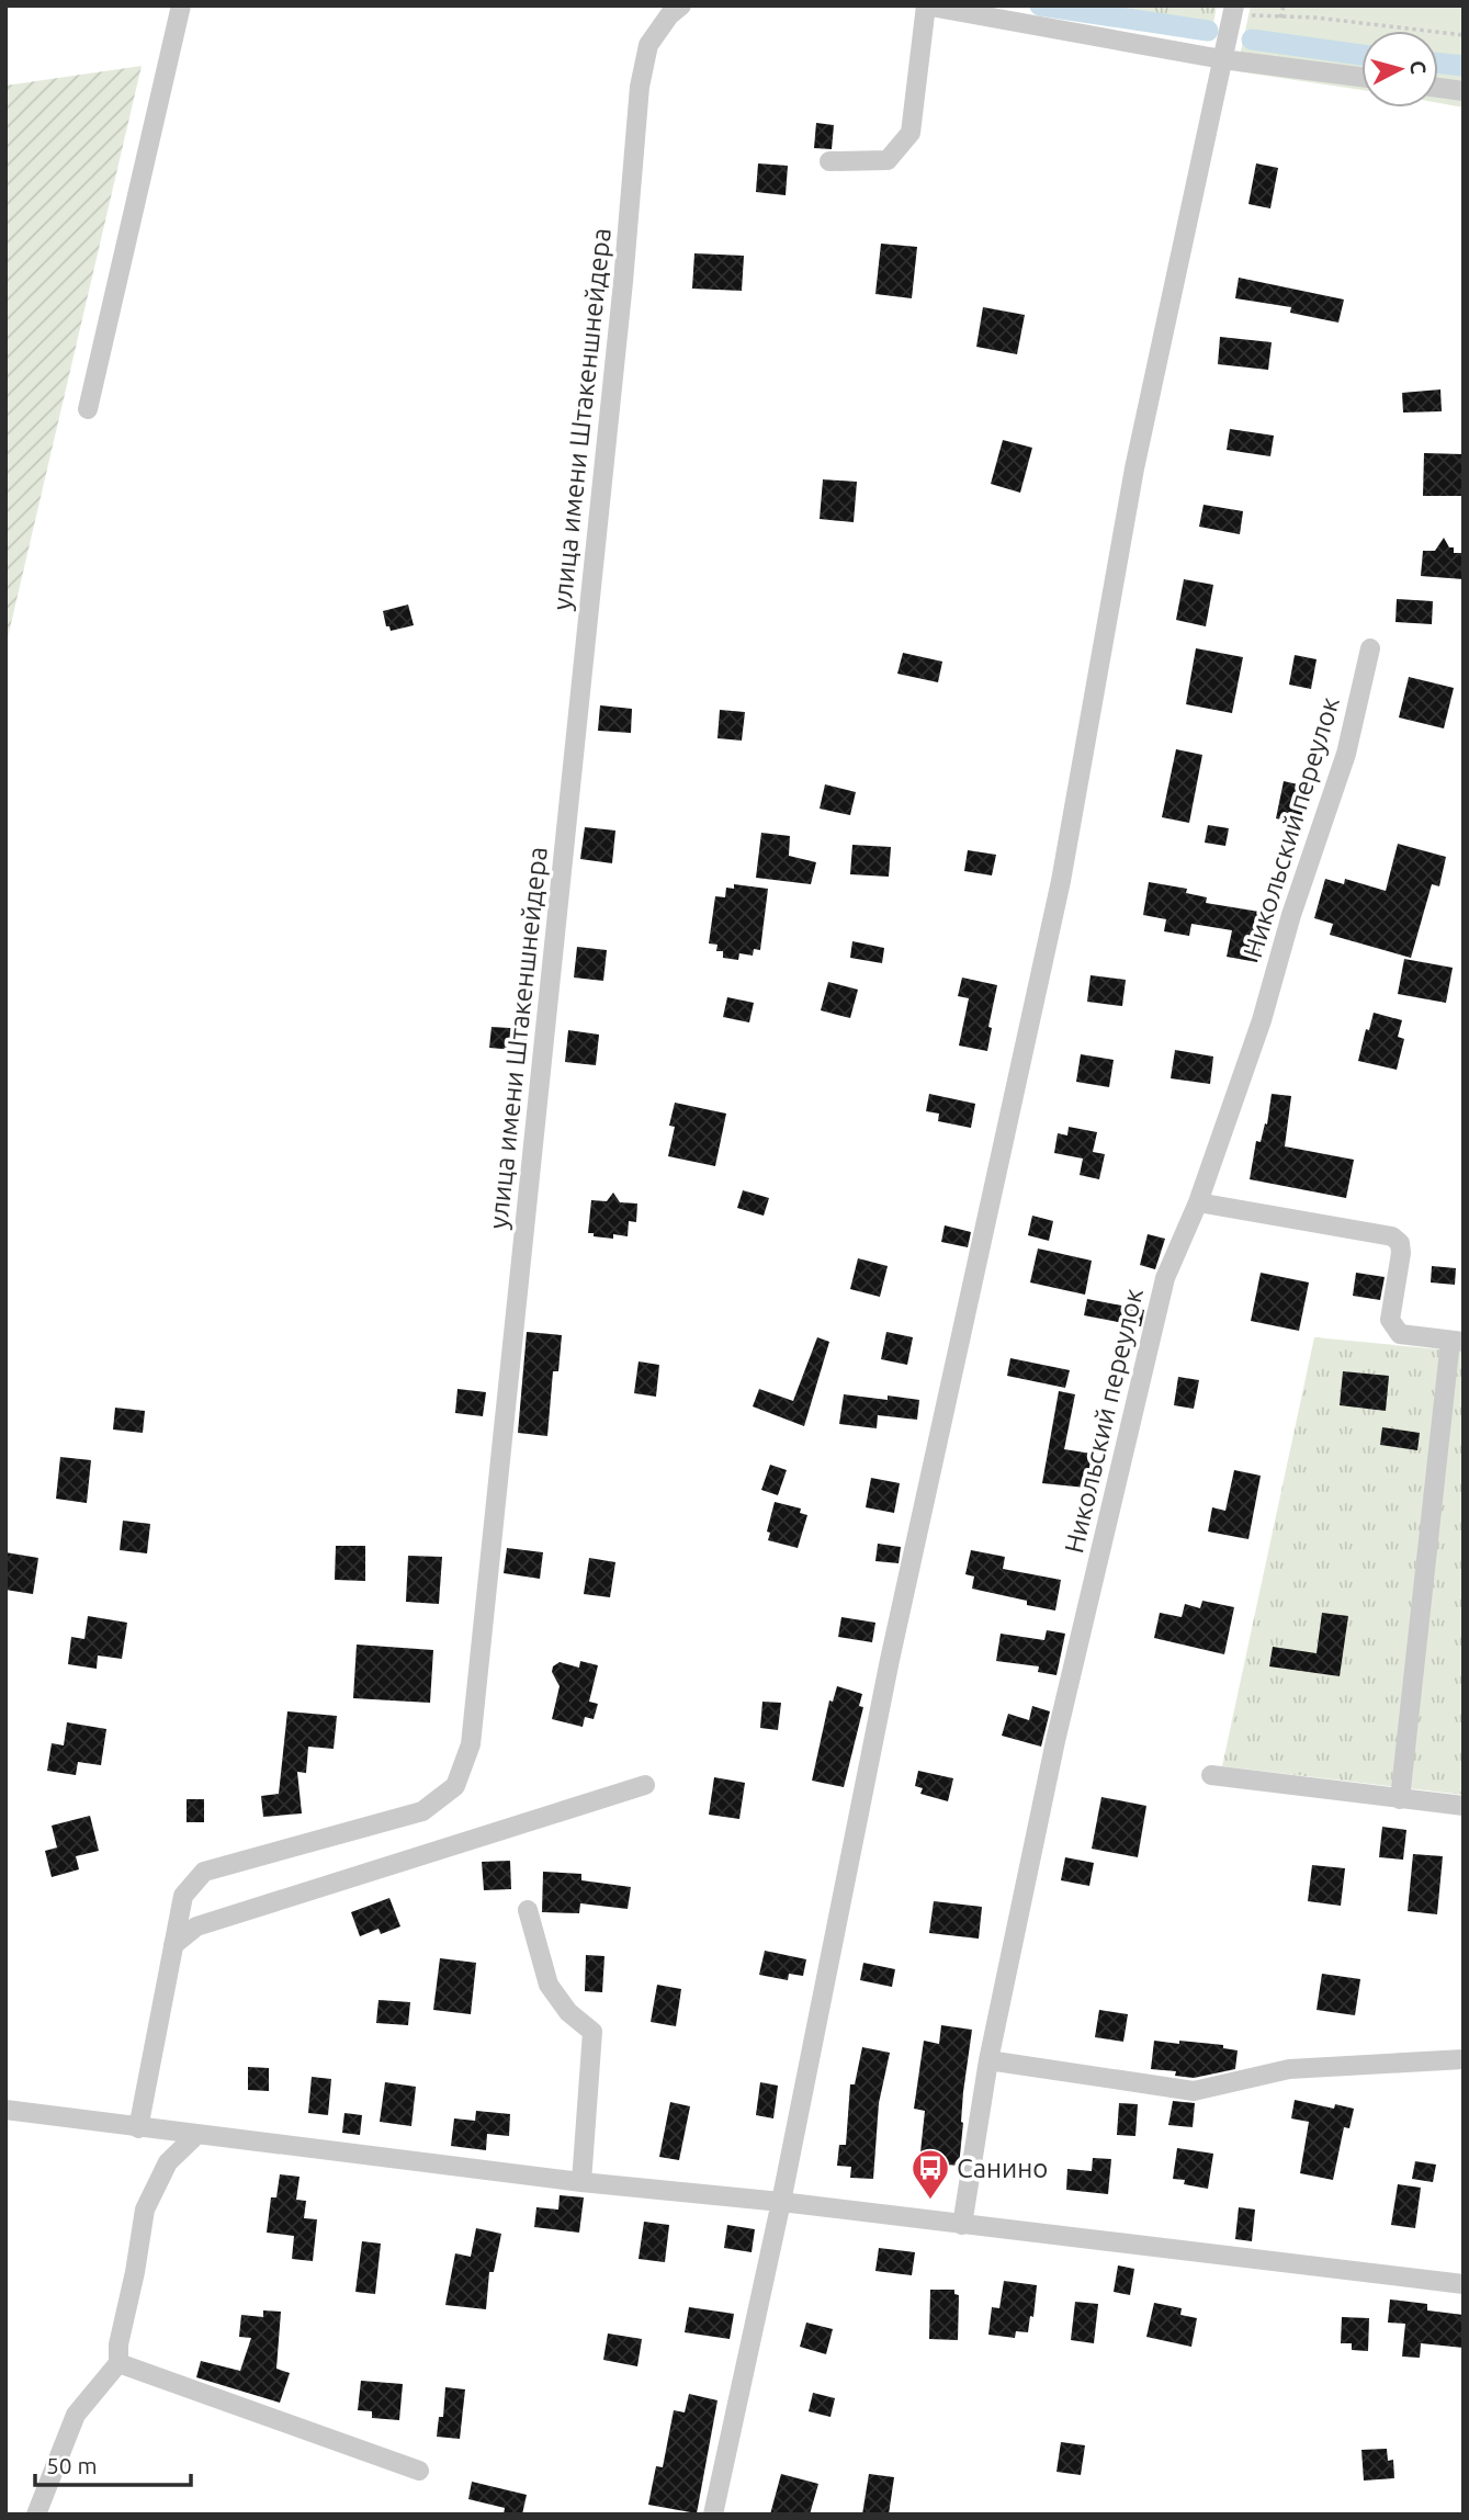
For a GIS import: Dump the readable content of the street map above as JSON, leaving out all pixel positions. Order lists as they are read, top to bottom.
{
  "streets": {
    "street": ["улица имени Штакеншнейдера", "Никольский переулок"]
  },
  "places": {
    "bus stop": ["Санино"]
  },
  "scale_bar": "50 m",
  "north": "right"
}
